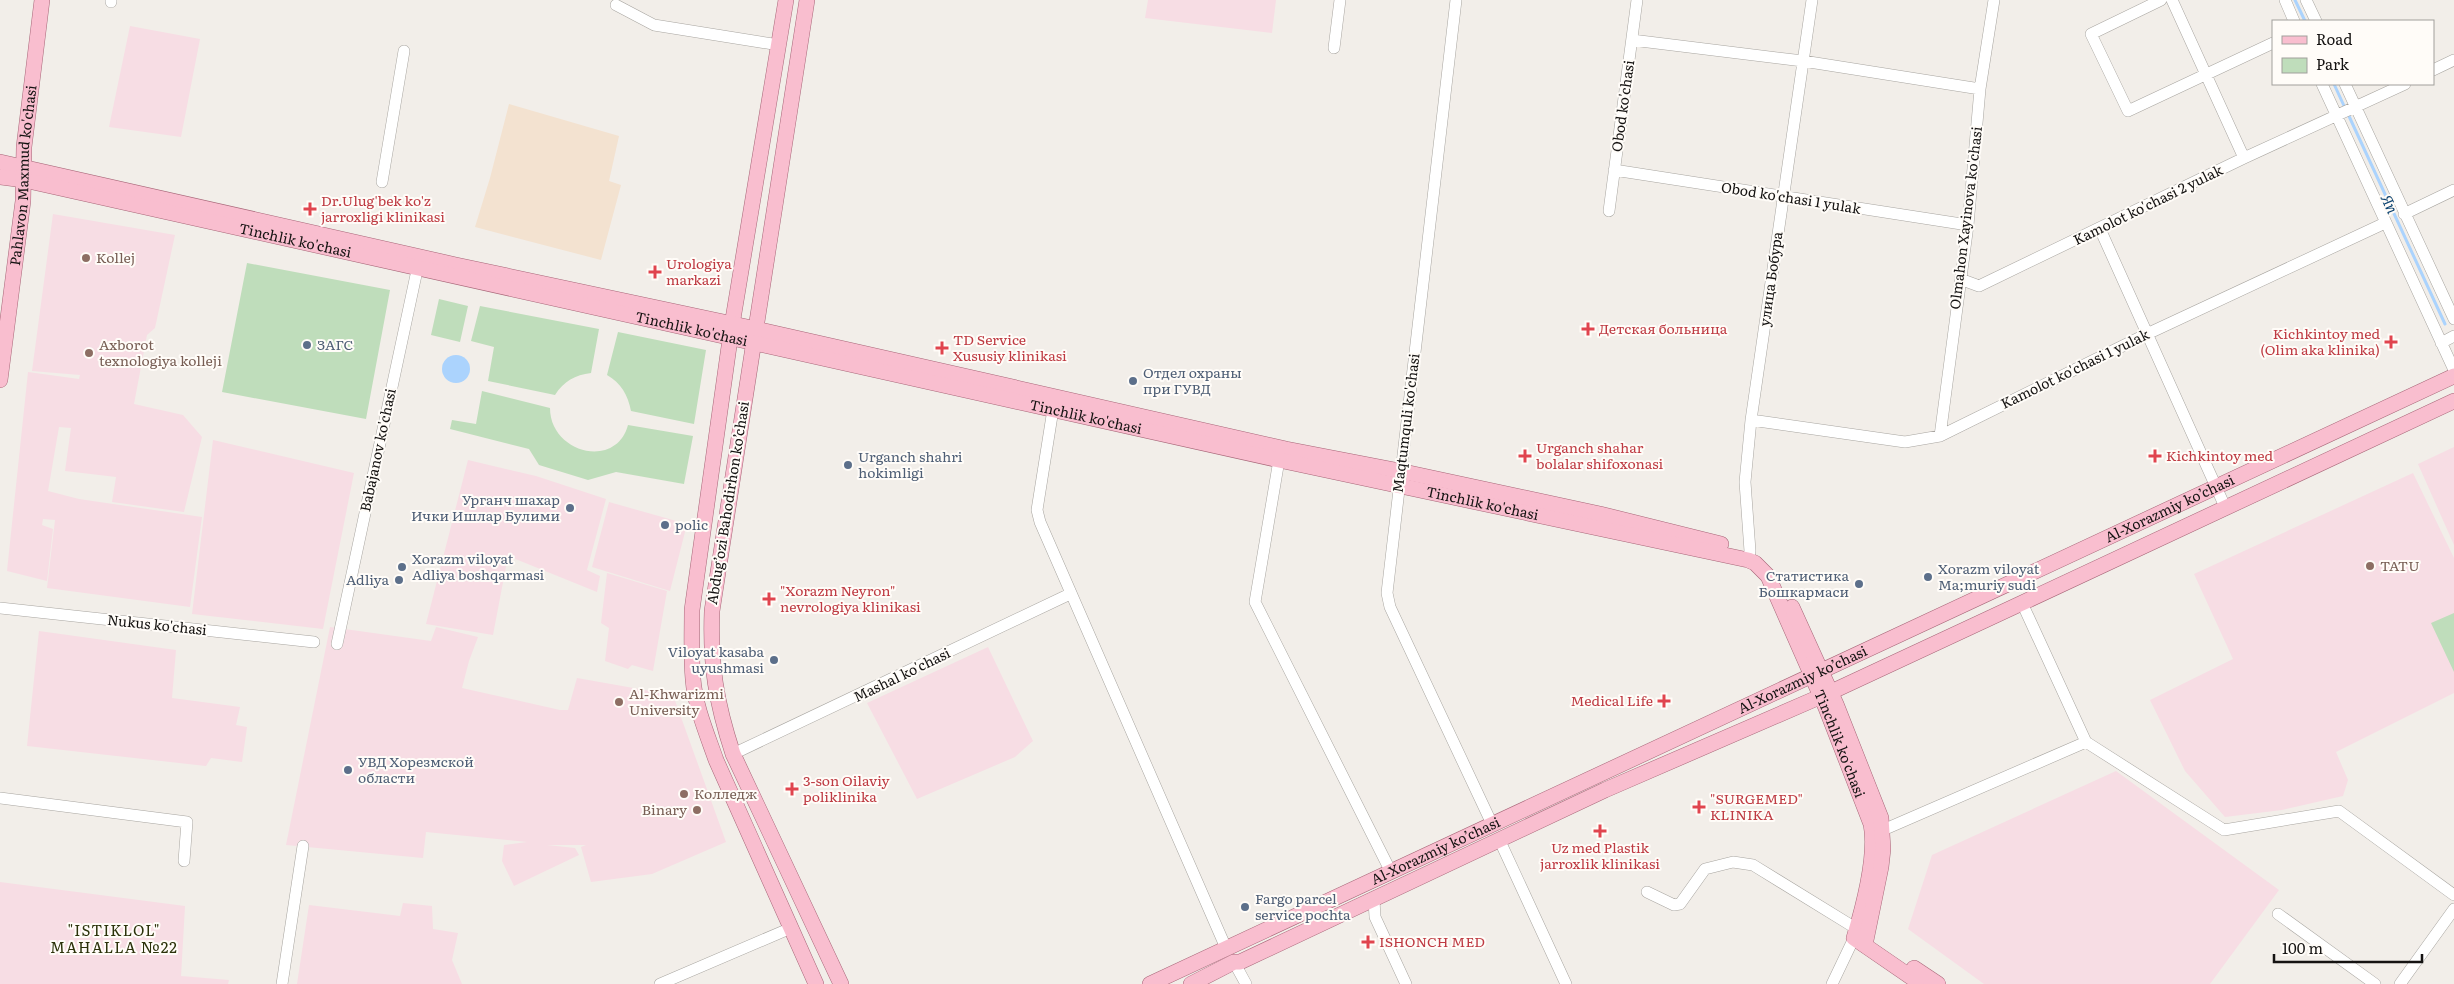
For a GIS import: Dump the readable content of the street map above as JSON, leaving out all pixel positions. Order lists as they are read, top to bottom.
{
  "streets": {
    "main road": [
      "Pahlavon Maxmud ko'chasi",
      "Tinchlik ko'chasi",
      "Abdug’ozi Bahodirhon ko’chasi",
      "Al-Xorazmiy ko’chasi"
    ],
    "street": [
      "Obod ko'chasi",
      "Obod ko'chasi 1 yulak",
      "Kamolot ko'chasi 2 yulak",
      "Olmahon Xayinova ko'chasi",
      "улица Бобура",
      "Kamolot ko'chasi 1 yulak",
      "Maqtumquli ko'chasi",
      "Babajanov ko'chasi",
      "Nukus ko'chasi",
      "Mashal ko'chasi"
    ]
  },
  "crossings": [
    ["Obod ko'chasi", "Obod ko'chasi 1 yulak"],
    ["Pahlavon Maxmud ko'chasi", "Tinchlik ko'chasi"],
    ["Obod ko'chasi 1 yulak", "Olmahon Xayinova ko'chasi"],
    ["Obod ko'chasi 1 yulak", "улица Бобура"],
    ["Kamolot ko'chasi 2 yulak", "Olmahon Xayinova ko'chasi"],
    ["Olmahon Xayinova ko'chasi", "Kamolot ko'chasi 1 yulak"],
    ["Tinchlik ko'chasi", "улица Бобура"],
    ["Tinchlik ko'chasi", "Maqtumquli ko'chasi"],
    ["Tinchlik ko'chasi", "Babajanov ko'chasi"],
    ["Tinchlik ko'chasi", "Abdug’ozi Bahodirhon ko’chasi"],
    ["Tinchlik ko'chasi", "Al-Xorazmiy ko’chasi"],
    ["улица Бобура", "Kamolot ko'chasi 1 yulak"],
    ["Maqtumquli ko'chasi", "Al-Xorazmiy ko’chasi"],
    ["Abdug’ozi Bahodirhon ko’chasi", "Mashal ko'chasi"]
  ],
  "districts": ["\"ISTIKLOL\" MAHALLA №22"],
  "water": ["Яп"],
  "places": {
    "health": [
      "Dr.Ulug'bek ko'z jarroxligi klinikasi",
      "Urologiya markazi",
      "Детская больница",
      "Kichkintoy med (Olim aka klinika)",
      "TD Service Xususiy klinikasi",
      "Urganch shahar bolalar shifoxonasi",
      "Kichkintoy med",
      "\"Xorazm Neyron\" nevrologiya klinikasi",
      "Medical Life",
      "3-son Oilaviy poliklinika",
      "\"SURGEMED\" KLINIKA",
      "Uz med Plastik jarroxlik klinikasi",
      "ISHONCH MED"
    ],
    "other": [
      "Kollej",
      "ЗАГС",
      "Axborot texnologiya kolleji",
      "Отдел охраны при ГУВД",
      "Urganch shahri hokimligi",
      "Урганч шахар Ички Ишлар Булими",
      "polic",
      "TATU",
      "Xorazm viloyat Adliya boshqarmasi",
      "Xorazm viloyat Ma;muriy sudi",
      "Adliya",
      "Статистика Бошкармаси",
      "Viloyat kasaba uyushmasi",
      "Al-Khwarizmi University",
      "УВД Хорезмской области",
      "Колледж",
      "Binary",
      "Fargo parcel service pochta"
    ]
  },
  "legend": ["Road", "Park"],
  "scale_bar": "100 m"
}
